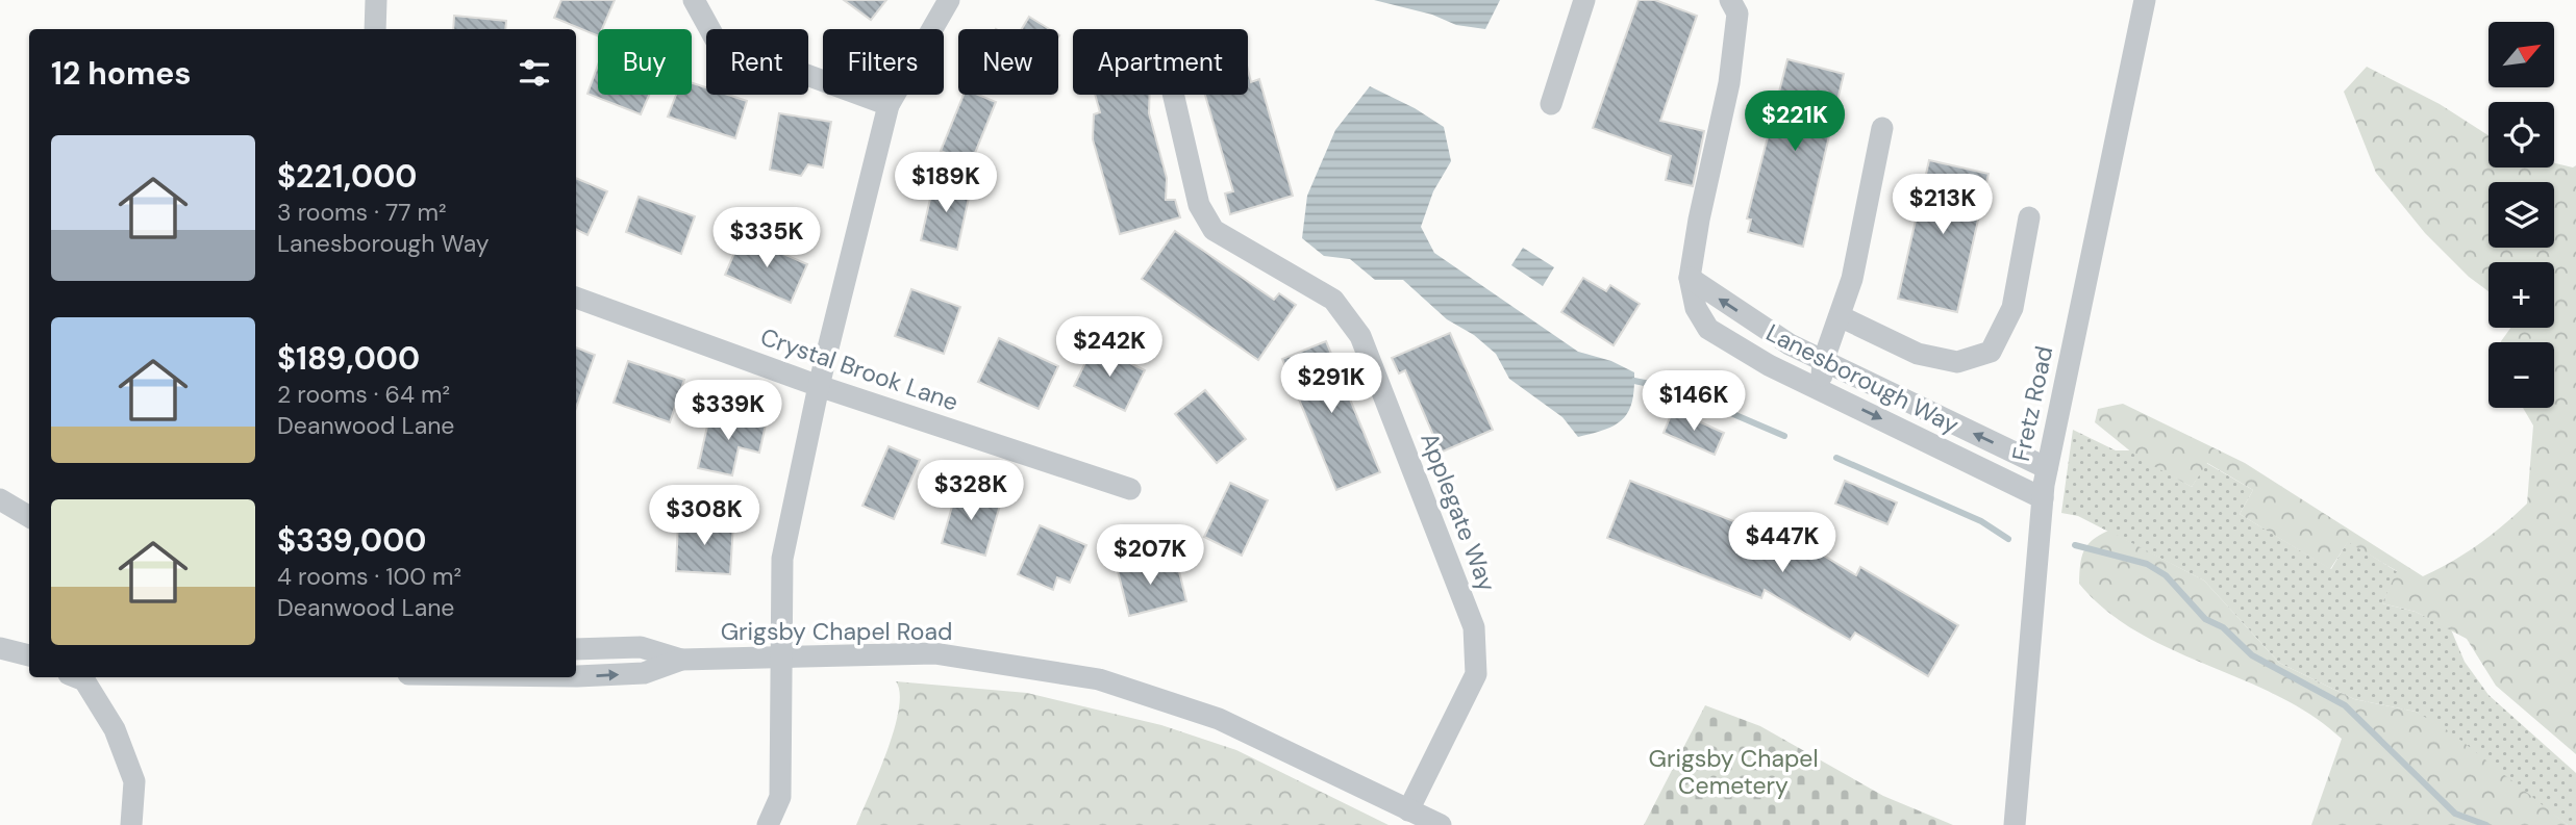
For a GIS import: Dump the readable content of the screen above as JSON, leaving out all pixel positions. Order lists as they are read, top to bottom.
{
  "streets": {
    "street": [
      "Crystal Brook Lane",
      "Lanesborough Way",
      "Fretz Road",
      "Applegate Way",
      "Grigsby Chapel Road"
    ]
  },
  "crossings": [
    ["Lanesborough Way", "Fretz Road"],
    ["Applegate Way", "Grigsby Chapel Road"]
  ],
  "parks": ["Grigsby Chapel Cemetery"],
  "north": "top right",
  "page": {
    "map_buttons": ["+", "−"],
    "chip": [
      "Buy",
      "Rent",
      "Filters",
      "New",
      "Apartment"
    ],
    "heading": "12 homes",
    "price": [
      "$221K",
      "$189K",
      "$213K",
      "$335K",
      "$242K",
      "$291K",
      "$146K",
      "$339K",
      "$328K",
      "$308K",
      "$447K",
      "$207K"
    ],
    "list": [
      {
        "name": "$221,000",
        "note": "3 rooms · 77 m² · Lanesborough Way"
      },
      {
        "name": "$189,000",
        "note": "2 rooms · 64 m² · Deanwood Lane"
      },
      {
        "name": "$339,000",
        "note": "4 rooms · 100 m² · Deanwood Lane"
      }
    ]
  }
}
